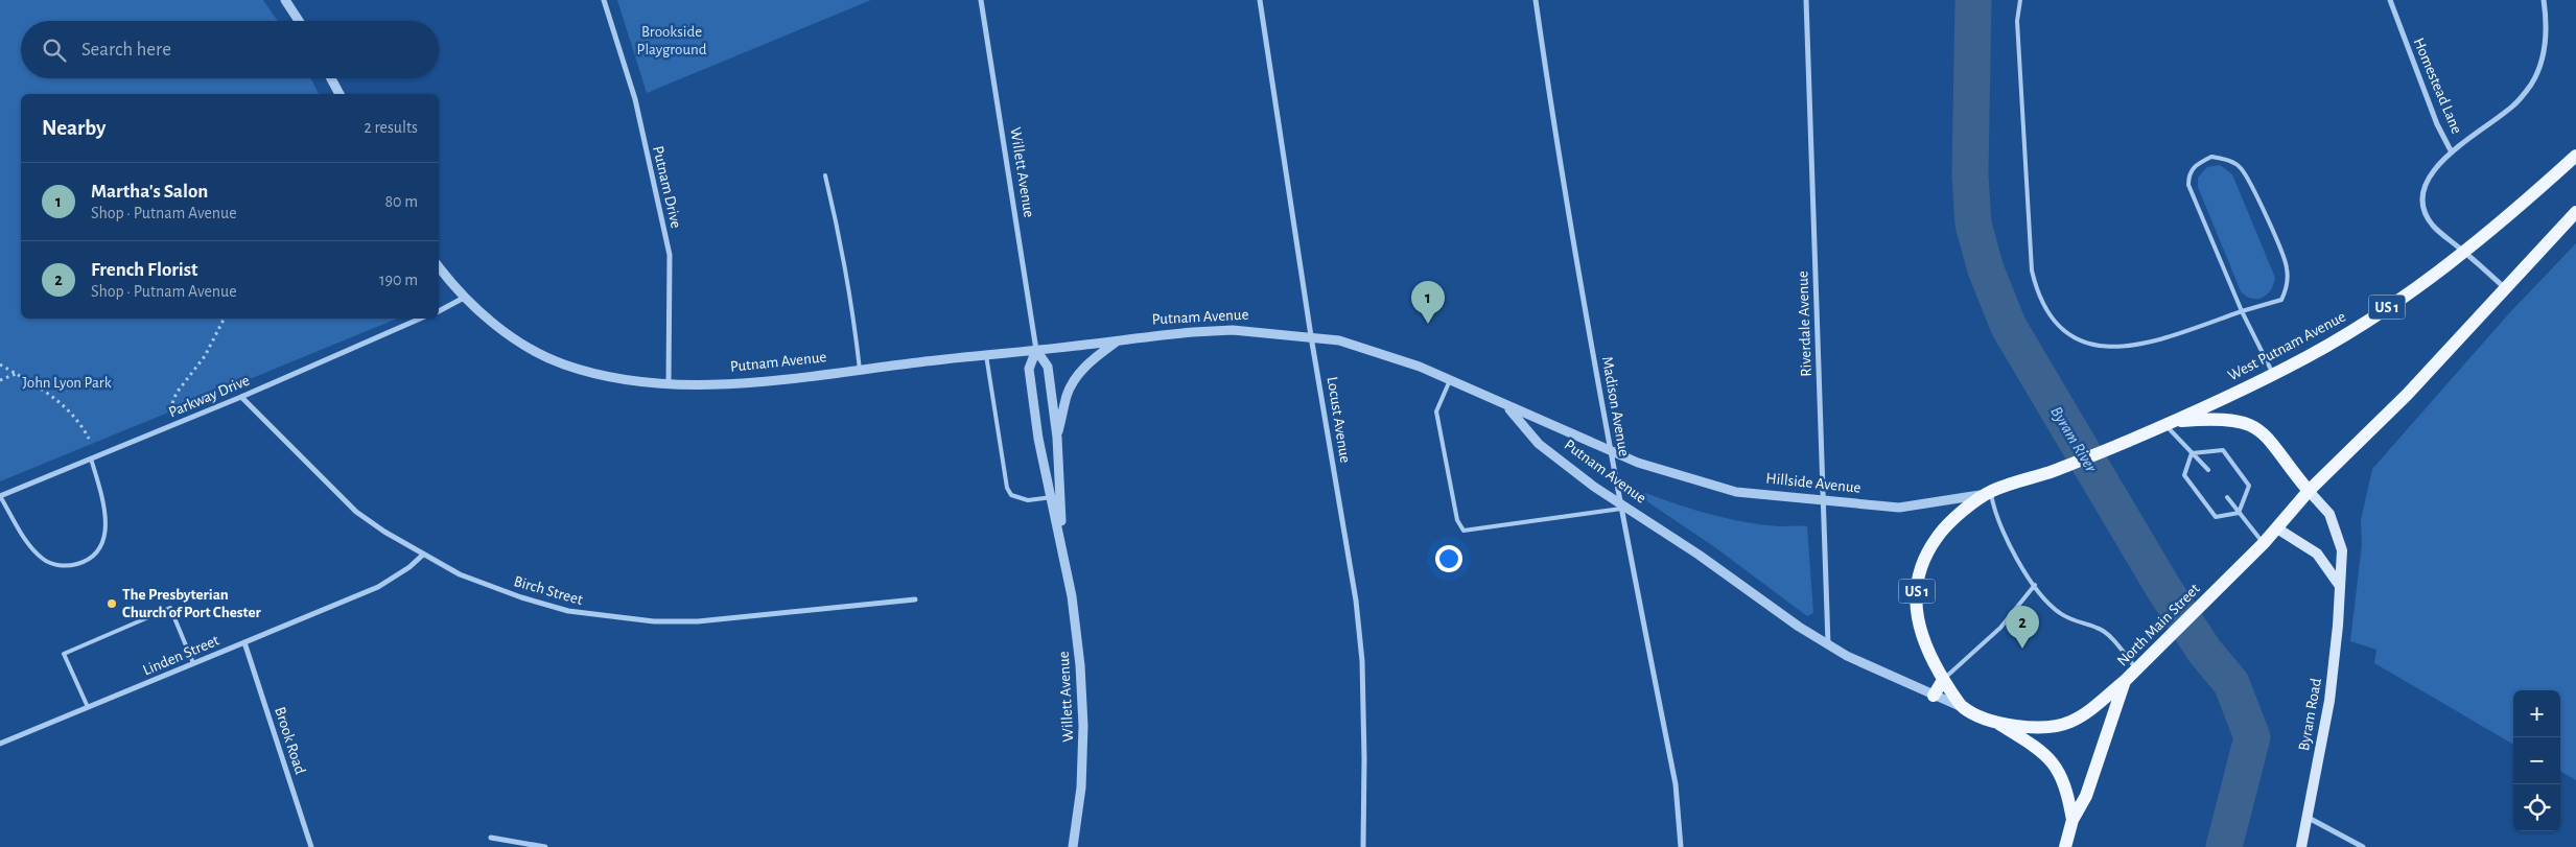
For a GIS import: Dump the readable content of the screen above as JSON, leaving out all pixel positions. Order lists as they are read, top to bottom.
{
  "streets": {
    "main road": [
      "US 1",
      "Putnam Avenue",
      "West Putnam Avenue",
      "Hillside Avenue",
      "North Main Street",
      "Byram Road"
    ],
    "street": [
      "Homestead Lane",
      "Willett Avenue",
      "Putnam Drive",
      "Riverdale Avenue",
      "Parkway Drive",
      "Madison Avenue",
      "Locust Avenue",
      "Birch Street",
      "Linden Street",
      "Brook Road"
    ]
  },
  "crossings": [
    ["Homestead Lane", "West Putnam Avenue"],
    ["Willett Avenue", "Putnam Avenue"],
    ["Putnam Drive", "Putnam Avenue"],
    ["US 1", "Putnam Avenue"],
    ["US 1", "Hillside Avenue"],
    ["Putnam Avenue", "Riverdale Avenue"],
    ["Putnam Avenue", "Madison Avenue"],
    ["Putnam Avenue", "Locust Avenue"],
    ["Putnam Avenue", "Hillside Avenue"],
    ["Putnam Avenue", "North Main Street"],
    ["Riverdale Avenue", "Hillside Avenue"],
    ["West Putnam Avenue", "Hillside Avenue"],
    ["Parkway Drive", "Birch Street"],
    ["Madison Avenue", "Hillside Avenue"],
    ["Birch Street", "Linden Street"],
    ["Linden Street", "Brook Road"]
  ],
  "water": ["Byram River"],
  "parks": ["Brookside Playground", "John Lyon Park"],
  "places": ["The Presbyterian Church of Port Chester"],
  "page": {
    "search": "Search here",
    "heading": ["Nearby", "2 results"],
    "list": [
      {
        "mark": "1",
        "name": "Martha's Salon",
        "note": "Shop · Putnam Avenue",
        "value": "80 m"
      },
      {
        "mark": "2",
        "name": "French Florist",
        "note": "Shop · Putnam Avenue",
        "value": "190 m"
      }
    ],
    "pins": ["1", "2"],
    "map_buttons": ["+", "−"]
  }
}
